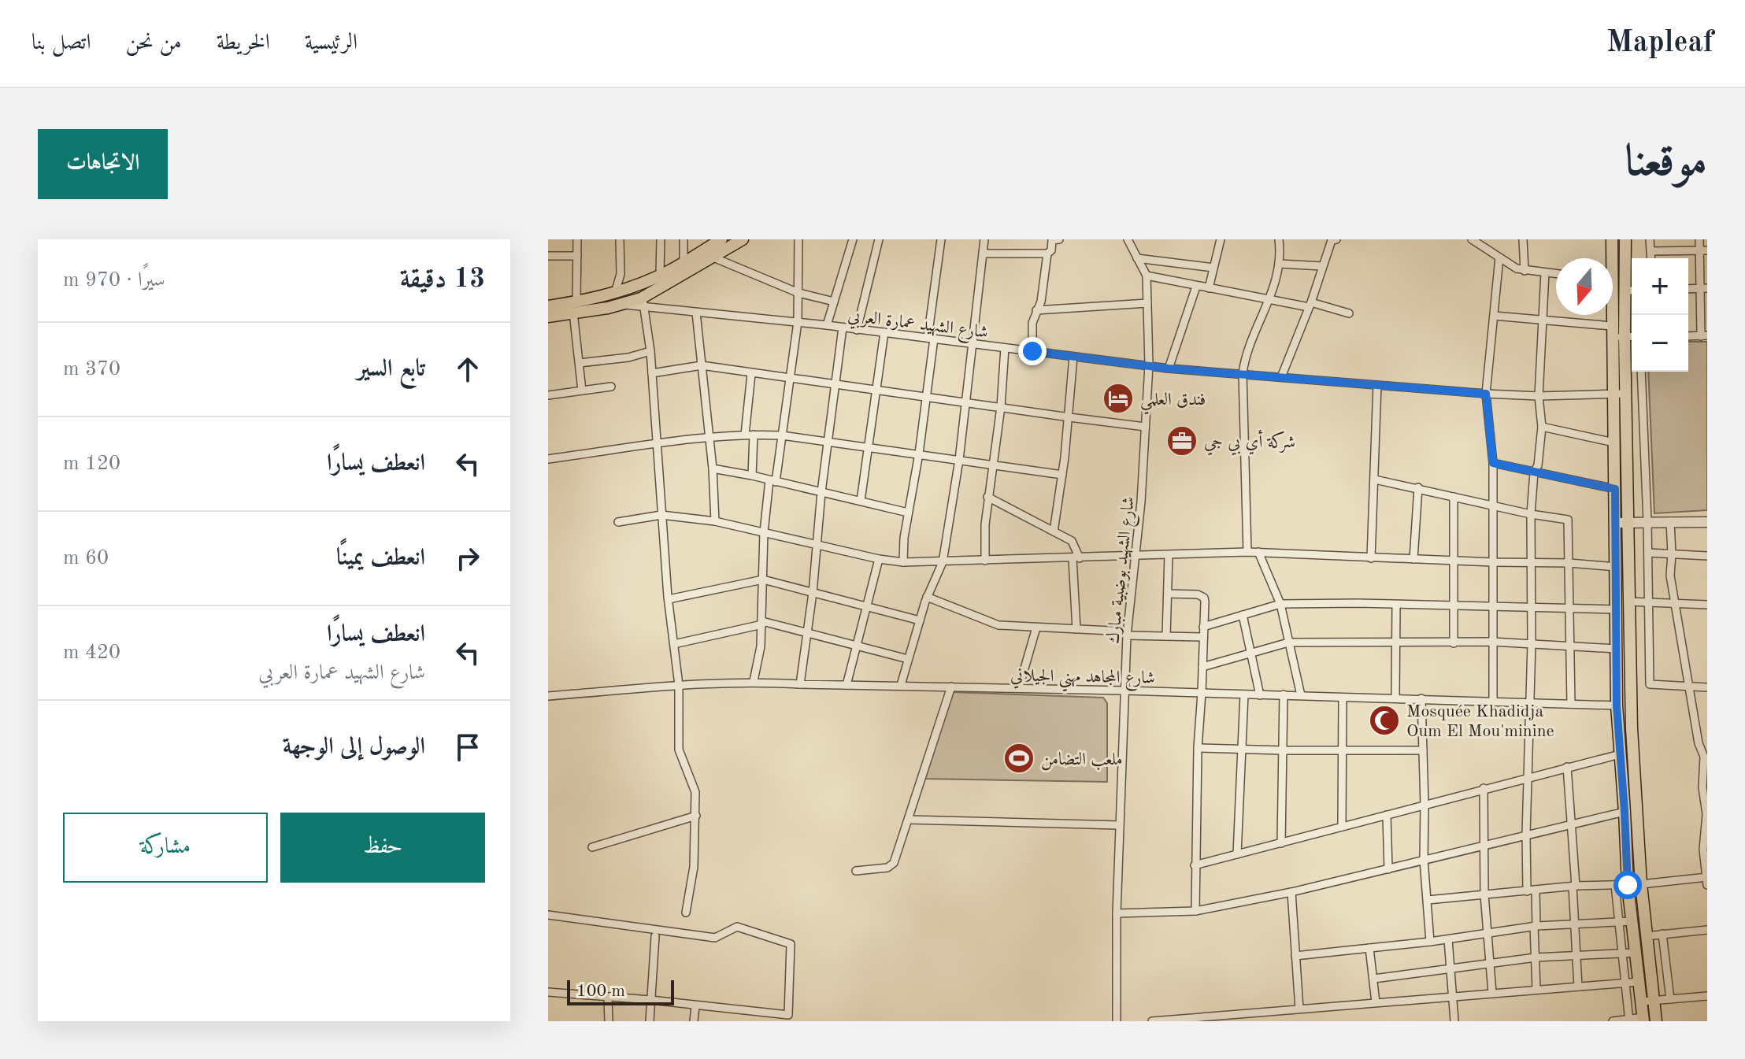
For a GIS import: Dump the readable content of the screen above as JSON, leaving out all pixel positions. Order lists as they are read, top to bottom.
{
  "streets": {
    "street": ["شارع الشهيد عمارة العربي", "شارع الشهيد بوضبية مبارك", "شارع المجاهد مهني الجيلاني"]
  },
  "crossings": [
    ["شارع الشهيد عمارة العربي", "شارع الشهيد بوضبية مبارك"],
    ["شارع الشهيد بوضبية مبارك", "شارع المجاهد مهني الجيلاني"]
  ],
  "places": {
    "hotel": ["فندق العلمي"],
    "office": ["شركة أي بي جي"],
    "mosque": ["Mosquée Khadidja Oum El Mou'minine"],
    "sports": ["ملعب التضامن"]
  },
  "scale_bar": "100 m",
  "north": "bottom",
  "page": {
    "header": "Mapleaf",
    "nav": [
      "الرئيسية",
      "الخريطة",
      "من نحن",
      "اتصل بنا"
    ],
    "title": "موقعنا",
    "buttons": [
      "الاتجاهات",
      ["حفظ", "مشاركة"]
    ],
    "heading": ["13 دقيقة", "سيرًا · 970 m"],
    "map_buttons": ["+", "−"],
    "list": [
      ["تابع السير", "370 m"],
      ["انعطف يسارًا", "120 m"],
      ["انعطف يمينًا", "60 m"],
      ["انعطف يسارًا", "شارع الشهيد عمارة العربي", "420 m"],
      "الوصول إلى الوجهة"
    ],
    "scale": "100 m"
  }
}
